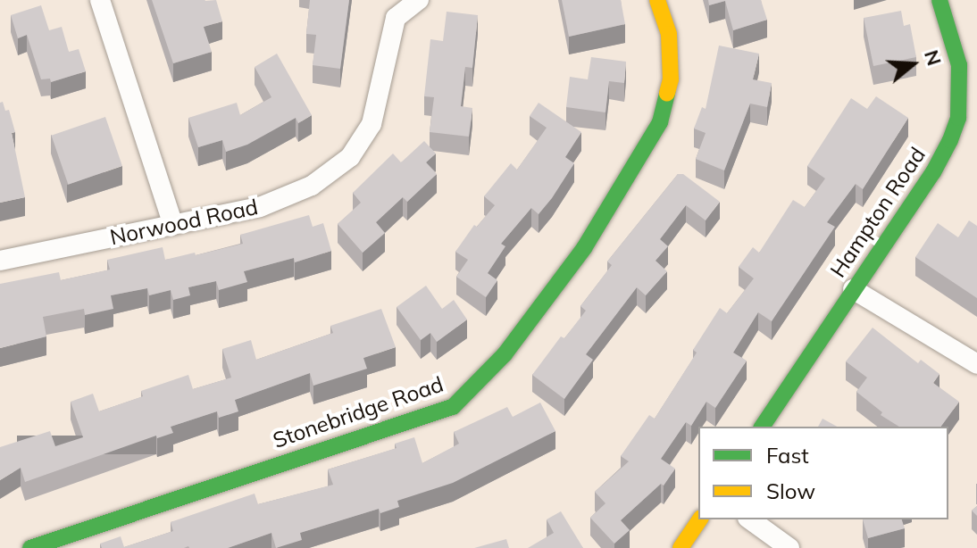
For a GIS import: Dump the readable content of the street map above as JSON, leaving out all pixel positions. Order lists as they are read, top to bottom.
{
  "streets": {
    "street": ["Hampton Road", "Norwood Road", "Stonebridge Road"]
  },
  "legend": ["Fast", "Slow"],
  "north": "right"
}
